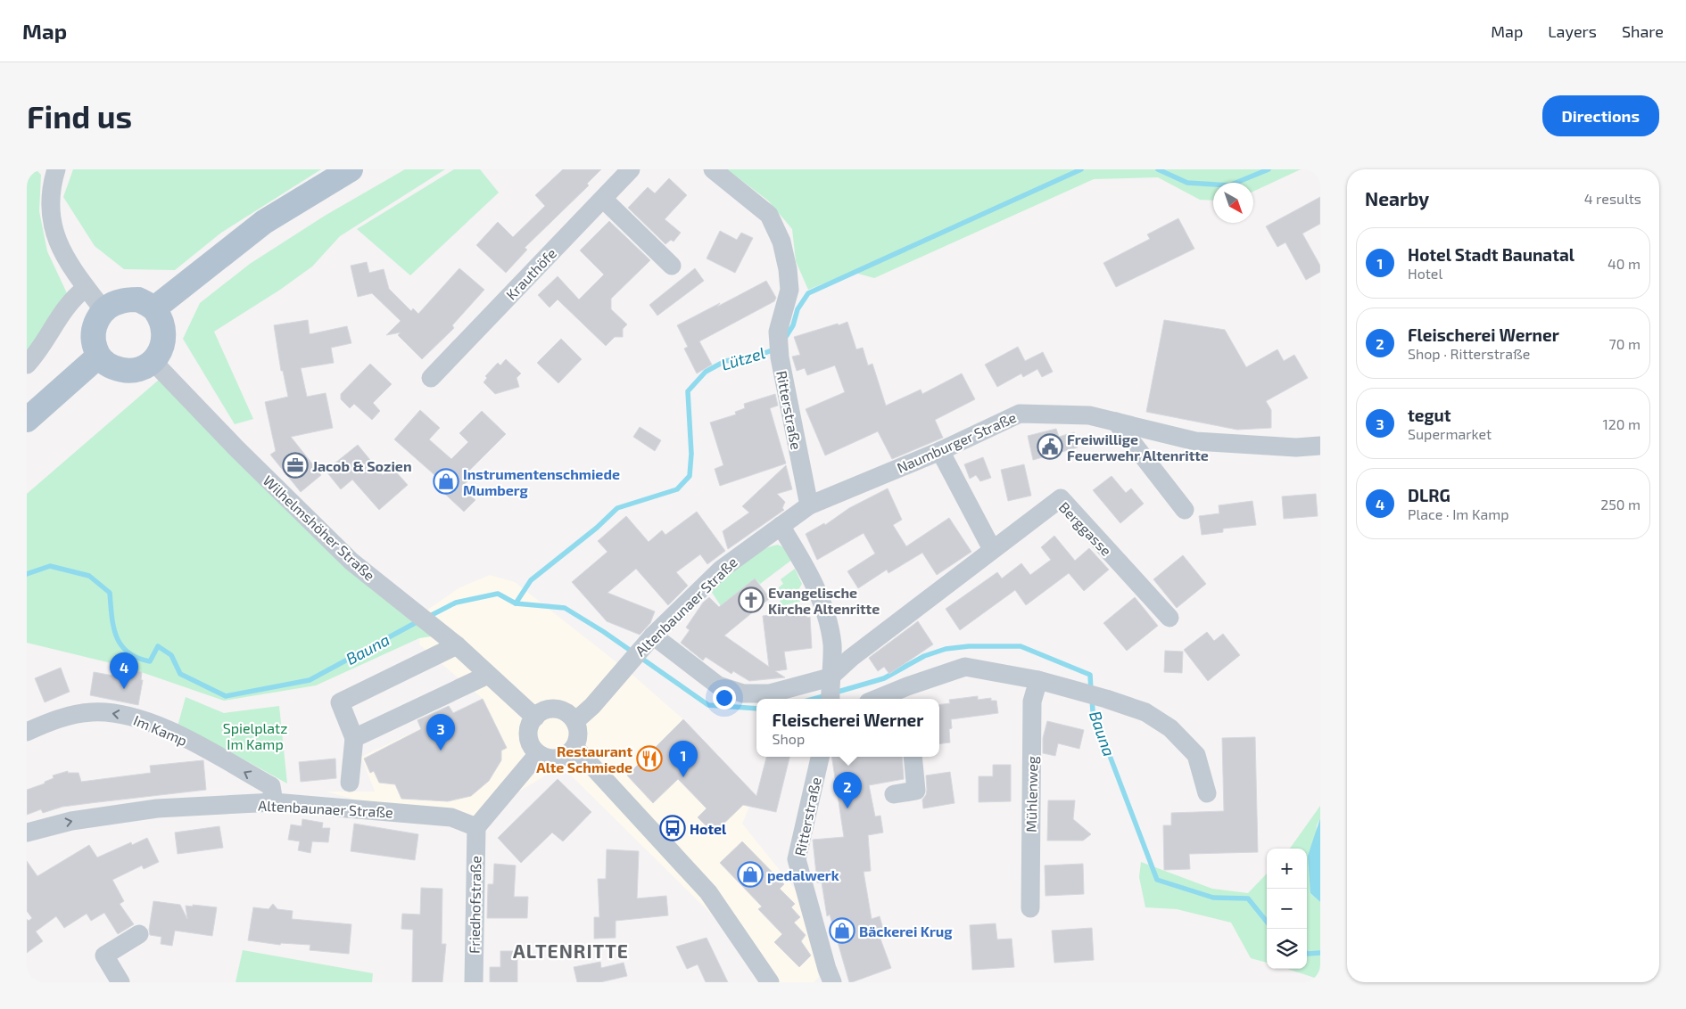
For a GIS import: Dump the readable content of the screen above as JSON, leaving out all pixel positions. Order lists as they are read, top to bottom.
{
  "streets": {
    "street": [
      "Krauthöfe",
      "Ritterstraße",
      "Naumburger Straße",
      "Wilhelmshöher Straße",
      "Berggasse",
      "Altenbaunaer Straße",
      "Im Kamp",
      "Mühlenweg",
      "Friedhofstraße"
    ]
  },
  "crossings": [
    ["Ritterstraße", "Naumburger Straße"],
    ["Ritterstraße", "Altenbaunaer Straße"],
    ["Naumburger Straße", "Altenbaunaer Straße"],
    ["Wilhelmshöher Straße", "Altenbaunaer Straße"],
    ["Altenbaunaer Straße", "Im Kamp"],
    ["Altenbaunaer Straße", "Friedhofstraße"]
  ],
  "one_way": ["Im Kamp"],
  "districts": ["ALTENRITTE"],
  "water": ["Lützel", "Bauna"],
  "parks": ["Spielplatz Im Kamp"],
  "places": {
    "public building": ["Freiwillige Feuerwehr Altenritte"],
    "office": ["Jacob & Sozien"],
    "shop": ["Instrumentenschmiede Mumberg", "pedalwerk", "Bäckerei Krug"],
    "church": ["Evangelische Kirche Altenritte"],
    "restaurant": ["Restaurant Alte Schmiede"],
    "bus stop": ["Hotel"]
  },
  "north": "bottom right",
  "page": {
    "header": "Map",
    "nav": ["Map", "Layers", "Share"],
    "buttons": "Directions",
    "title": "Find us",
    "heading": ["Nearby", "4 results"],
    "list": [
      {
        "mark": "1",
        "name": "Hotel Stadt Baunatal",
        "note": "Hotel",
        "value": "40 m"
      },
      {
        "mark": "2",
        "name": "Fleischerei Werner",
        "note": "Shop · Ritterstraße",
        "value": "70 m"
      },
      {
        "mark": "3",
        "name": "tegut",
        "note": "Supermarket",
        "value": "120 m"
      },
      {
        "mark": "4",
        "name": "DLRG",
        "note": "Place · Im Kamp",
        "value": "250 m"
      }
    ],
    "pins": [
      "4",
      "3",
      "1",
      "2"
    ],
    "popup": ["Fleischerei Werner", "Shop"],
    "map_buttons": ["+", "−"]
  }
}
